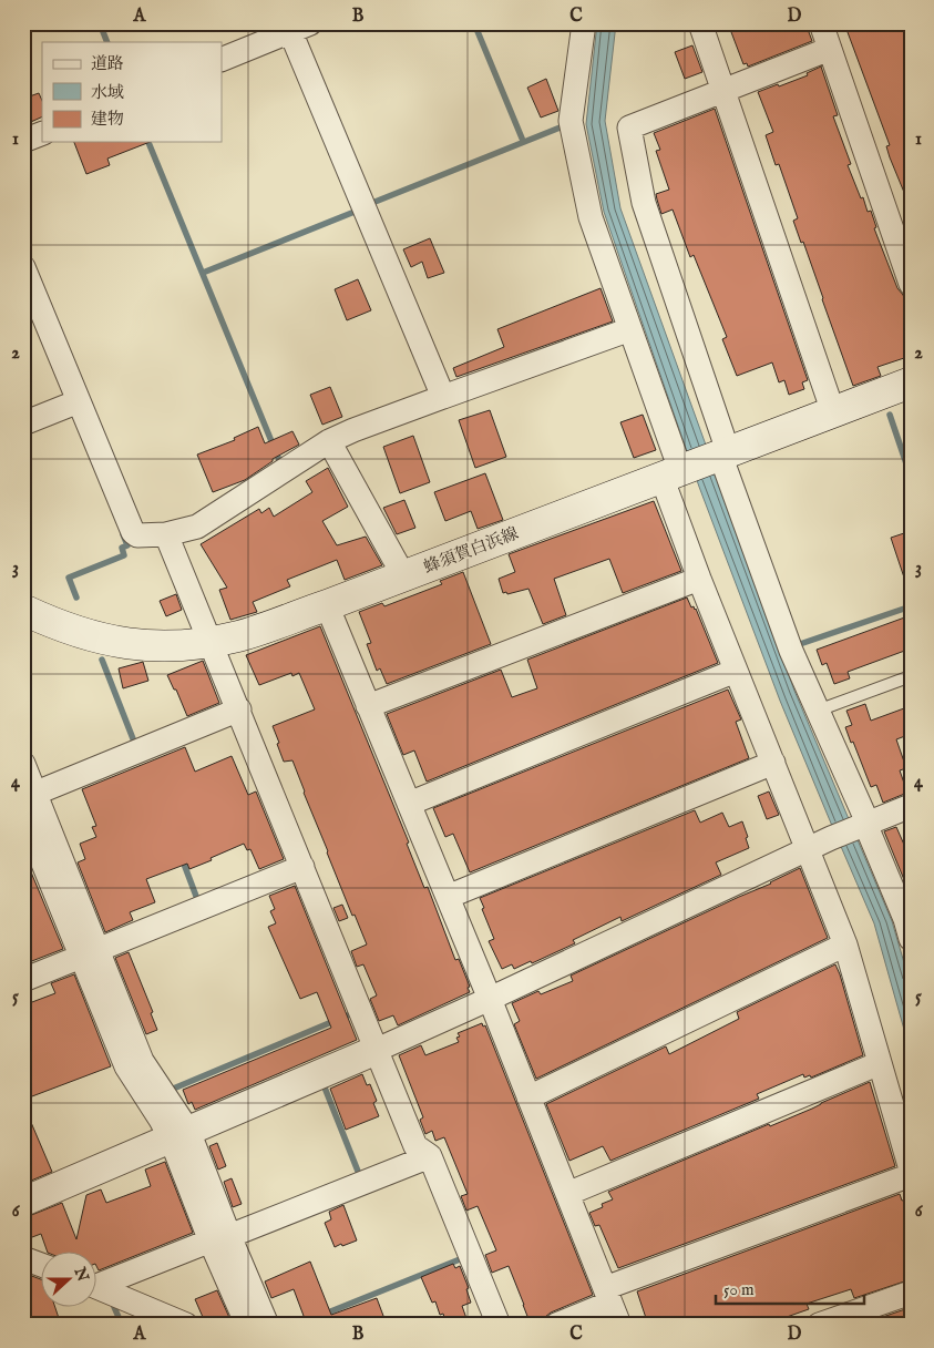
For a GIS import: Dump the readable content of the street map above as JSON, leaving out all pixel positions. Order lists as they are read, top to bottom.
{
  "streets": {
    "main road": ["蜂須賀白浜線"]
  },
  "legend": ["道路", "水域", "建物"],
  "scale_bar": "50 m",
  "north": "right",
  "grid": {
    "columns": [
      "A",
      "B",
      "C",
      "D"
    ],
    "rows": [
      "1",
      "2",
      "3",
      "4",
      "5",
      "6"
    ]
  }
}
